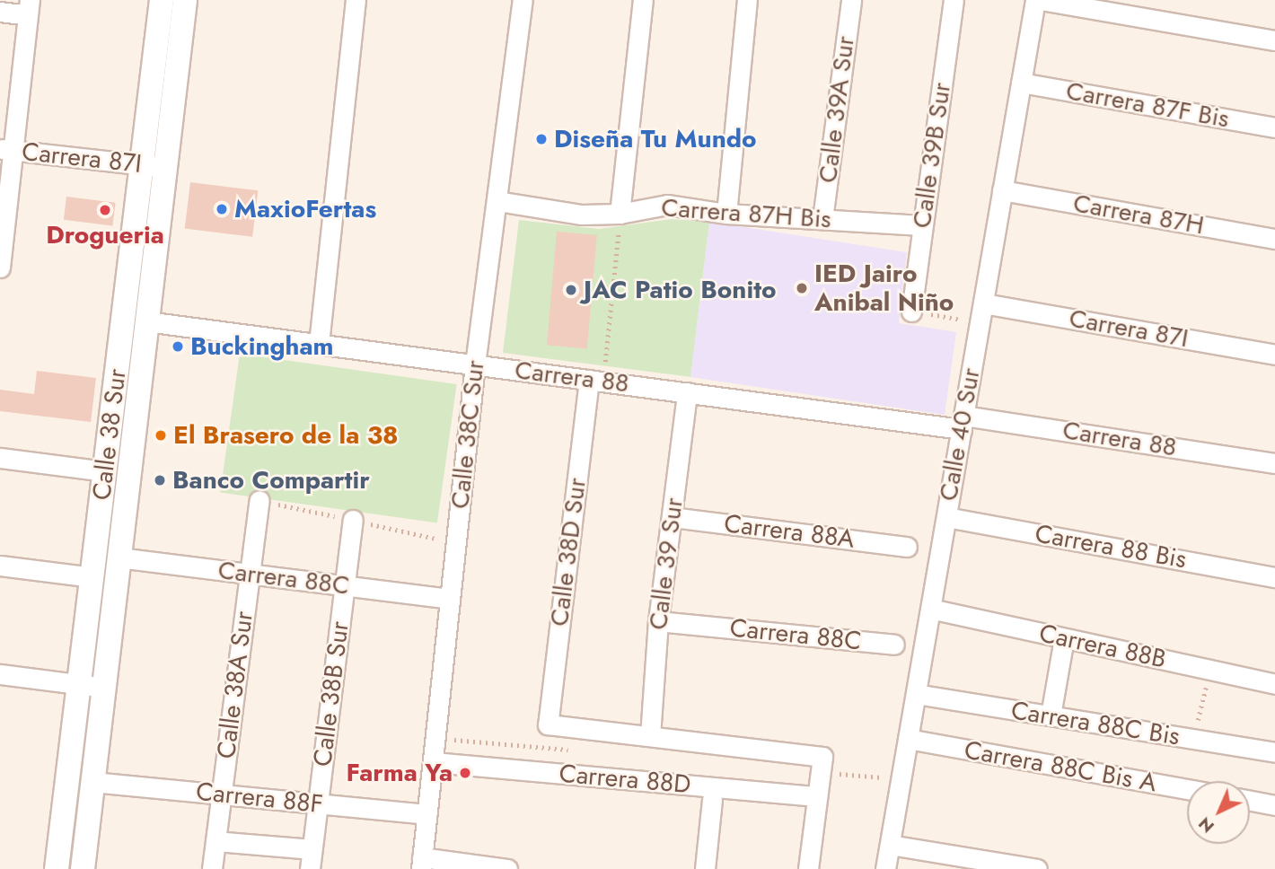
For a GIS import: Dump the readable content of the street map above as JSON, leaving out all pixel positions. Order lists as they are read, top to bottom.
{
  "streets": {
    "street": [
      "Carrera 87F Bis",
      "Calle 39A Sur",
      "Calle 39B Sur",
      "Carrera 87I",
      "Carrera 87H Bis",
      "Carrera 87H",
      "Carrera 88",
      "Calle 38 Sur",
      "Calle 38C Sur",
      "Calle 40 Sur",
      "Carrera 88A",
      "Carrera 88 Bis",
      "Calle 38D Sur",
      "Calle 39 Sur",
      "Carrera 88C",
      "Carrera 88B",
      "Calle 38A Sur",
      "Calle 38B Sur",
      "Carrera 88C Bis",
      "Carrera 88C Bis A",
      "Carrera 88D",
      "Carrera 88F"
    ]
  },
  "crossings": [
    ["Carrera 87F Bis", "Calle 40 Sur"],
    ["Calle 39A Sur", "Carrera 87H Bis"],
    ["Calle 39B Sur", "Carrera 87H Bis"],
    ["Carrera 87I", "Calle 38 Sur"],
    ["Carrera 87I", "Calle 40 Sur"],
    ["Carrera 87H Bis", "Calle 38C Sur"],
    ["Carrera 87H", "Calle 40 Sur"],
    ["Carrera 88", "Calle 38 Sur"],
    ["Carrera 88", "Calle 38C Sur"],
    ["Carrera 88", "Calle 40 Sur"],
    ["Carrera 88", "Calle 38D Sur"],
    ["Carrera 88", "Calle 39 Sur"],
    ["Calle 38 Sur", "Carrera 88C"],
    ["Calle 38 Sur", "Carrera 88F"],
    ["Calle 38C Sur", "Carrera 88C"],
    ["Calle 38C Sur", "Carrera 88D"],
    ["Calle 38C Sur", "Carrera 88F"],
    ["Calle 40 Sur", "Carrera 88 Bis"],
    ["Calle 40 Sur", "Carrera 88B"],
    ["Calle 40 Sur", "Carrera 88C Bis"],
    ["Calle 40 Sur", "Carrera 88C Bis A"],
    ["Carrera 88A", "Calle 39 Sur"],
    ["Calle 38D Sur", "Carrera 88D"],
    ["Calle 39 Sur", "Carrera 88C"],
    ["Calle 39 Sur", "Carrera 88D"],
    ["Carrera 88C", "Calle 38A Sur"],
    ["Carrera 88C", "Calle 38B Sur"],
    ["Calle 38A Sur", "Carrera 88F"],
    ["Calle 38B Sur", "Carrera 88F"]
  ],
  "places": [
    "Diseña Tu Mundo",
    "MaxioFertas",
    "Drogueria",
    "IED Jairo Anibal Niño",
    "JAC Patio Bonito",
    "Buckingham",
    "El Brasero de la 38",
    "Banco Compartir",
    "Farma Ya"
  ],
  "north": "bottom left"
}
